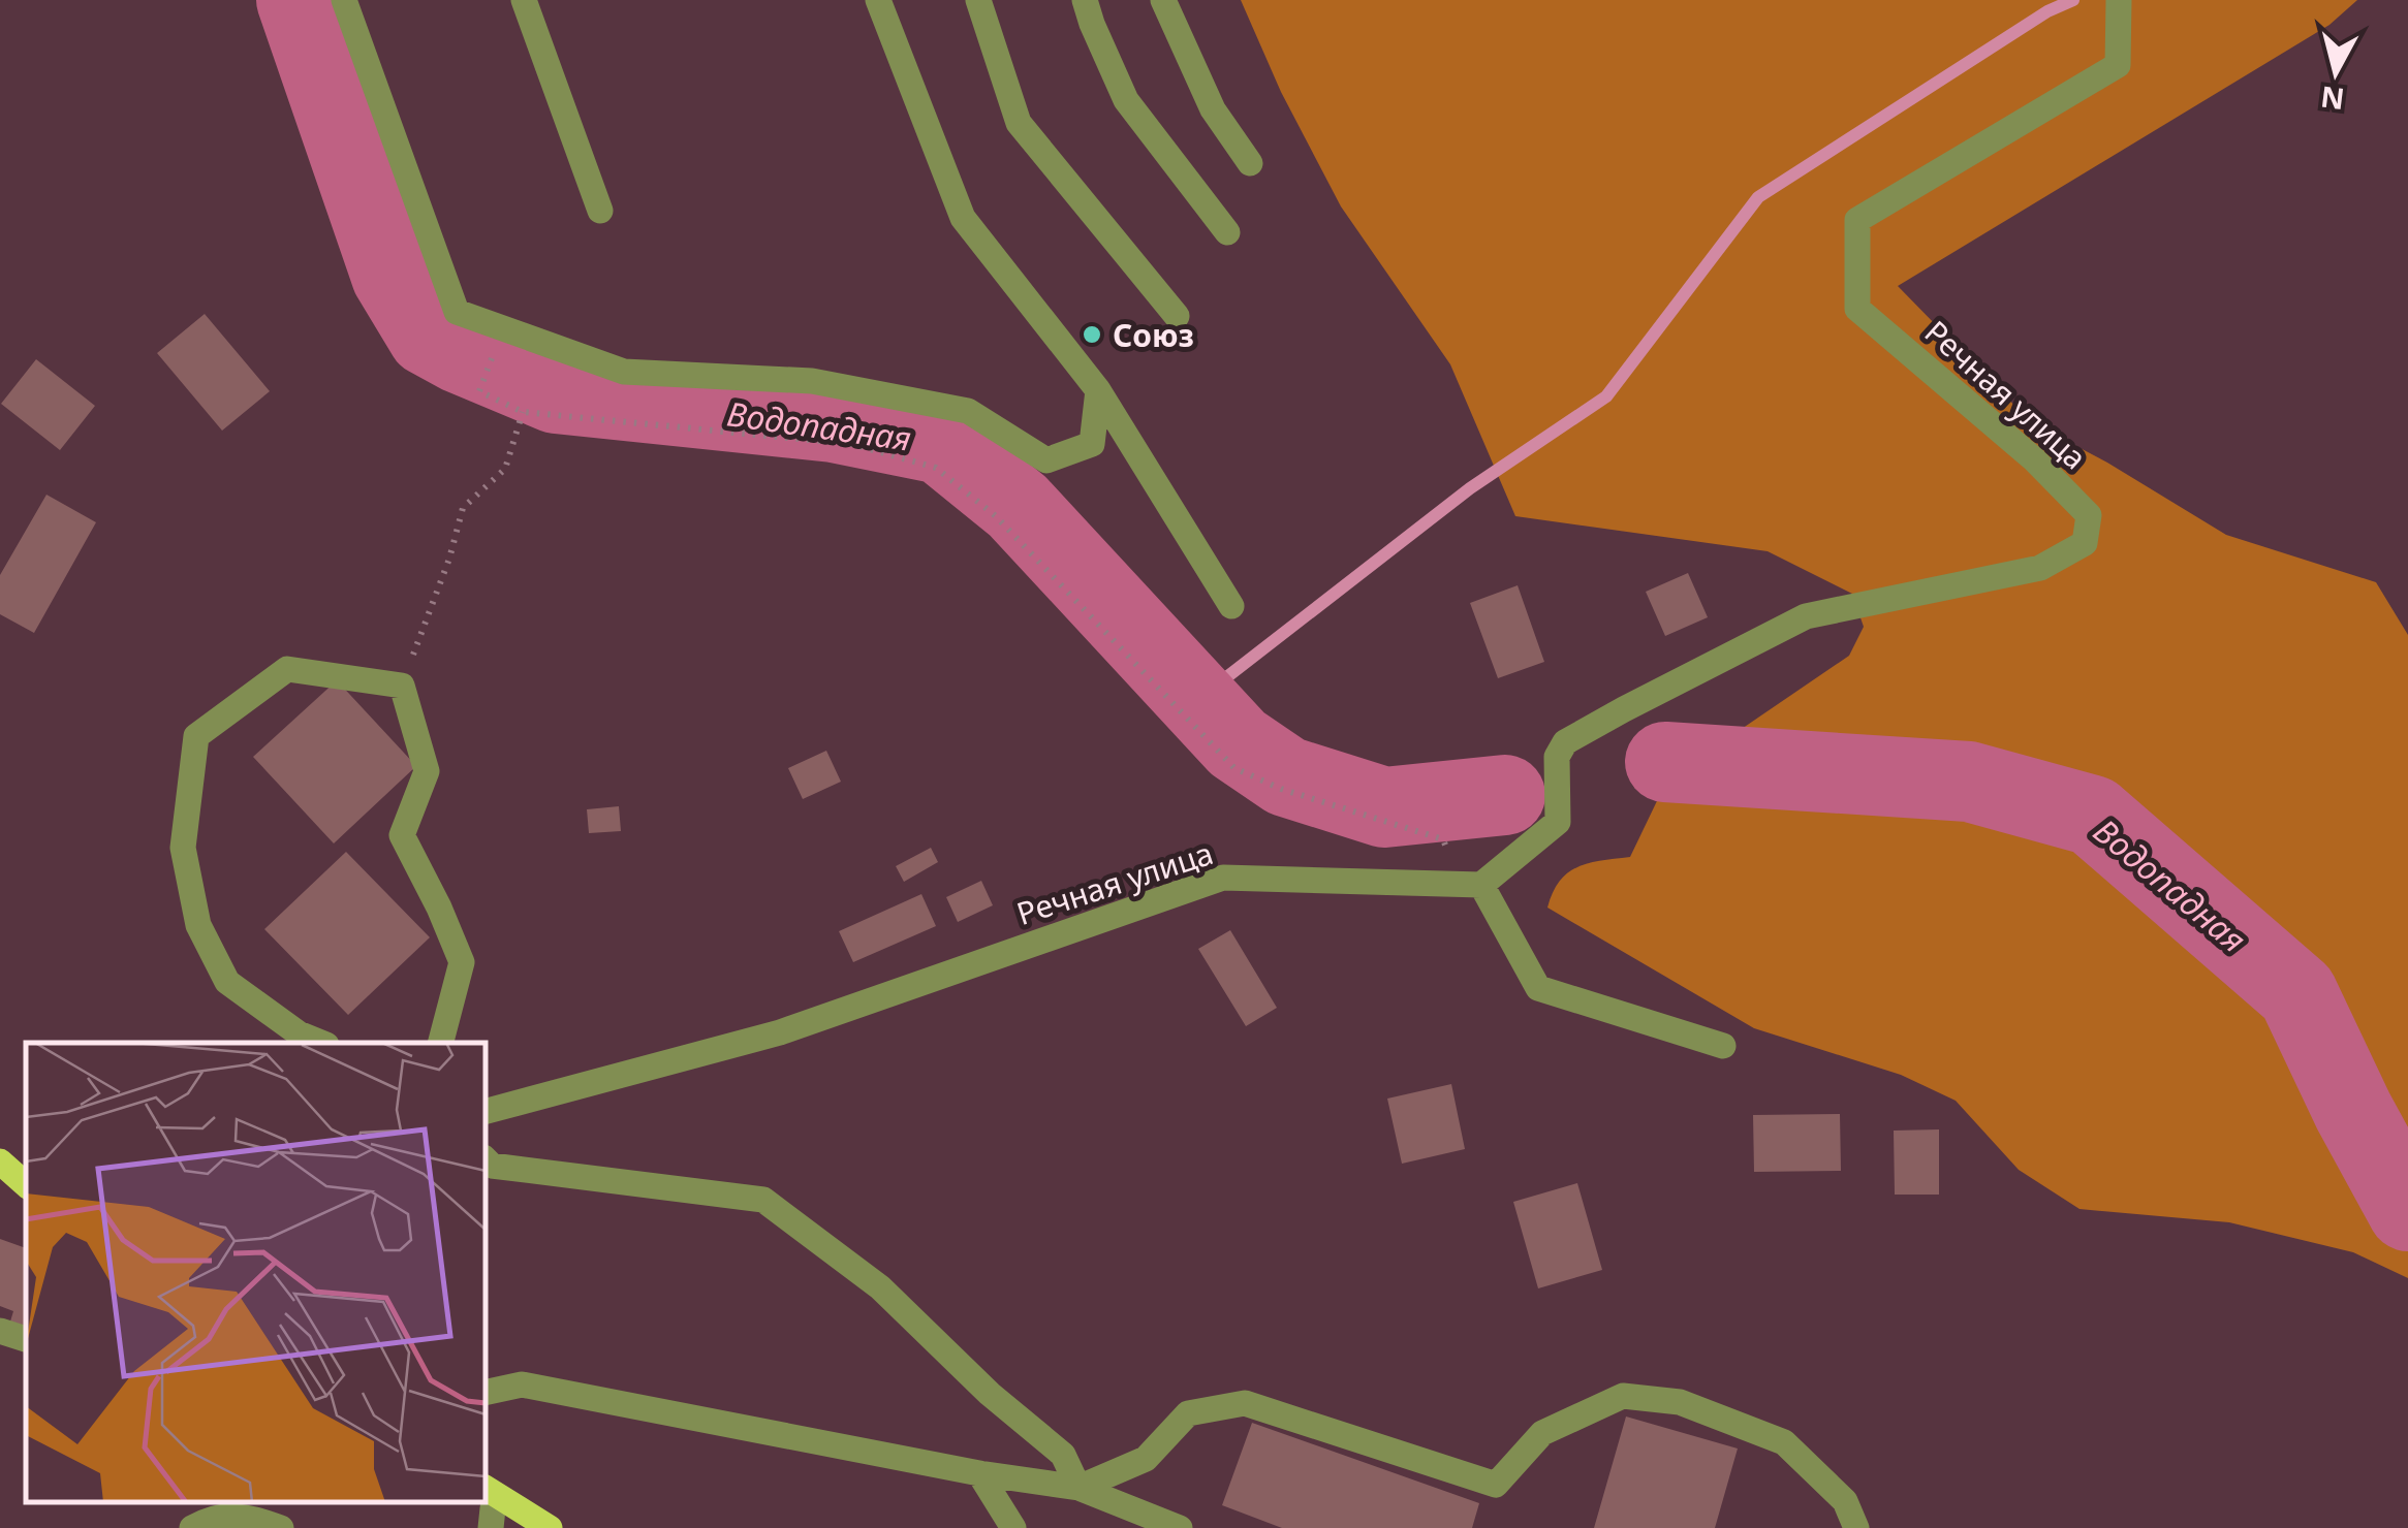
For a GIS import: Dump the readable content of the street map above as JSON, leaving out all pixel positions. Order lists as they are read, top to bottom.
{
  "streets": {
    "street": ["Речная улица"]
  },
  "water": ["Водопадная"],
  "places": ["Союз"],
  "north": "bottom"
}
